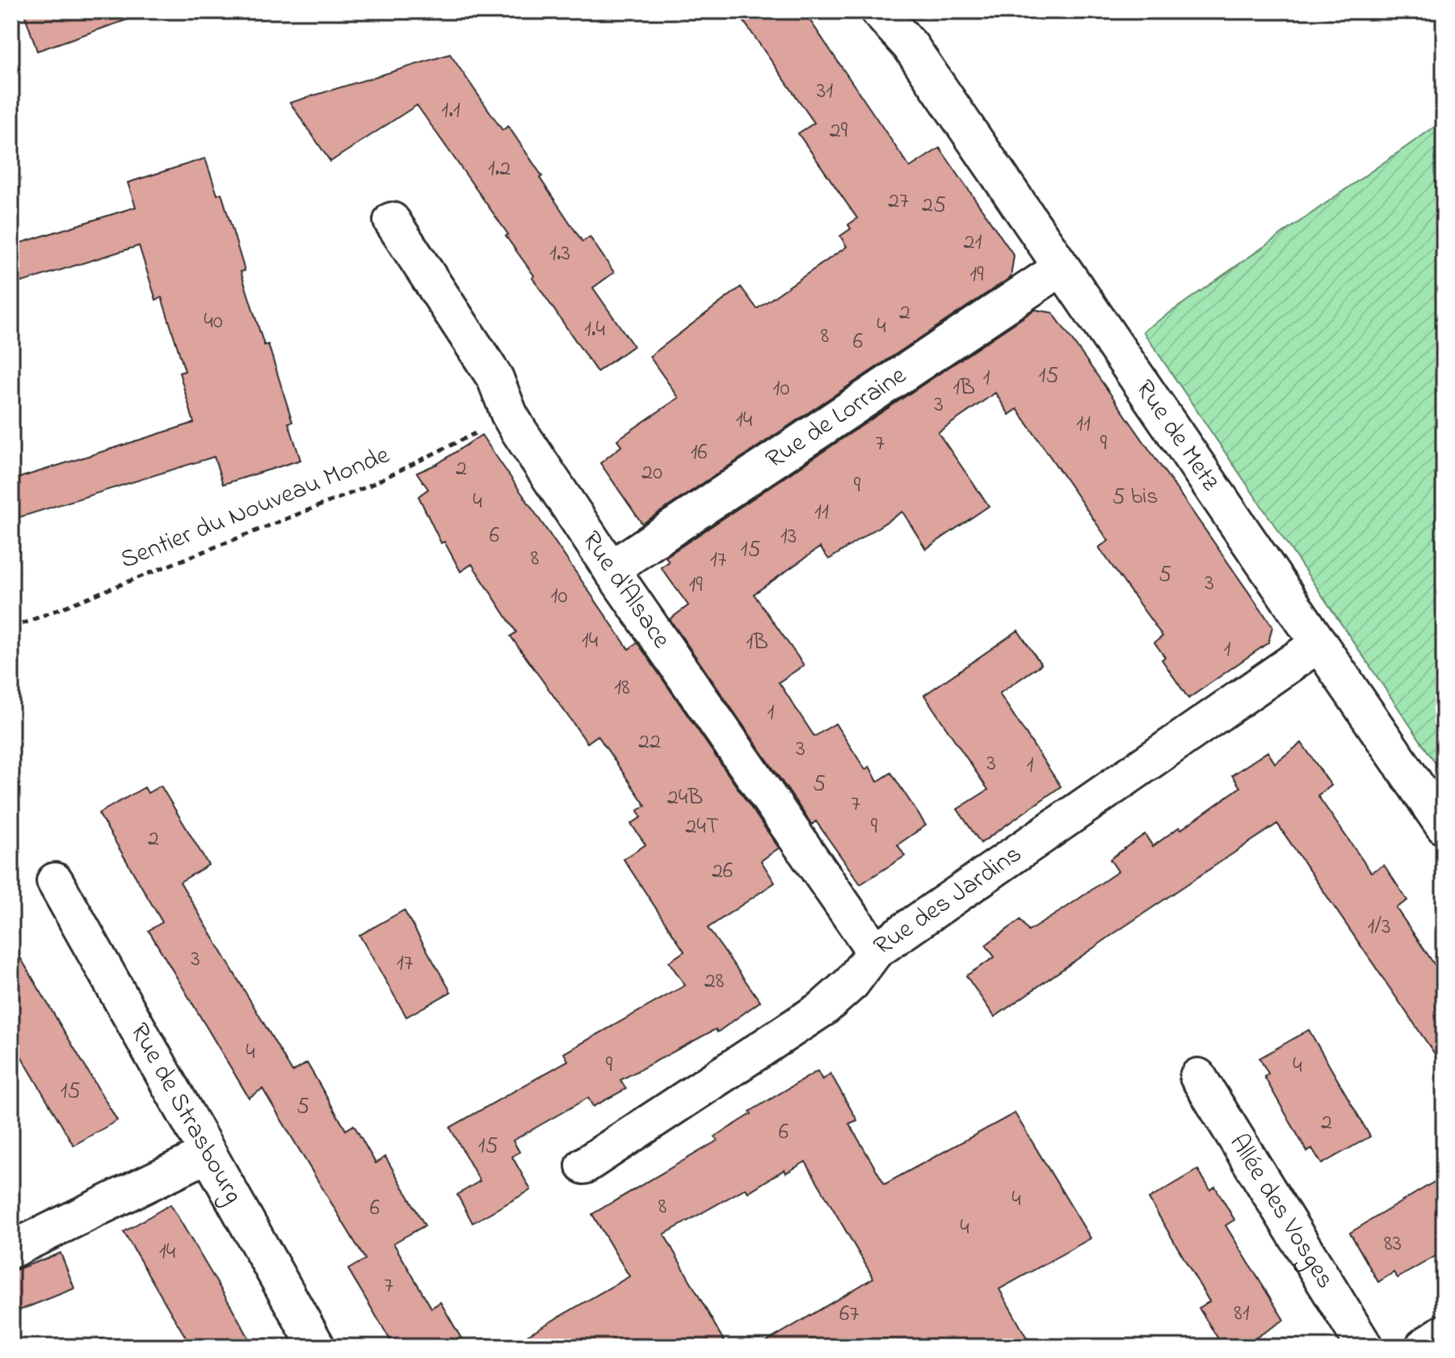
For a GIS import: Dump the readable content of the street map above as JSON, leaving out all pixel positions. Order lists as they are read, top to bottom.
{
  "streets": {
    "street": [
      "Rue de Lorraine",
      "Rue de Metz",
      "Rue d'Alsace",
      "Rue des Jardins",
      "Rue de Strasbourg",
      "Allée des Vosges"
    ],
    "path": ["Sentier du Nouveau Monde"]
  },
  "crossings": [
    ["Rue de Lorraine", "Rue de Metz"],
    ["Rue de Lorraine", "Rue d'Alsace"],
    ["Rue de Metz", "Rue des Jardins"],
    ["Sentier du Nouveau Monde", "Rue d'Alsace"],
    ["Rue d'Alsace", "Rue des Jardins"]
  ],
  "house_numbers": [
    "31",
    "1.1",
    "29",
    "1.2",
    "27",
    "25",
    "21",
    "1.3",
    "19",
    "2",
    "40",
    "4",
    "1.4",
    "8",
    "6",
    "15",
    "1",
    "1B",
    "10",
    "3",
    "14",
    "11",
    "7",
    "9",
    "16",
    "2",
    "20",
    "9",
    "5 bis",
    "4",
    "11",
    "6",
    "13",
    "15",
    "8",
    "17",
    "5",
    "3",
    "19",
    "10",
    "14",
    "1B",
    "1",
    "18",
    "1",
    "22",
    "3",
    "3",
    "1",
    "5",
    "24B",
    "7",
    "24T",
    "9",
    "2",
    "26",
    "1/3",
    "3",
    "17",
    "28",
    "4",
    "9",
    "4",
    "15",
    "5",
    "2",
    "6",
    "15",
    "4",
    "8",
    "6",
    "4",
    "83",
    "14",
    "7",
    "81",
    "67"
  ]
}
